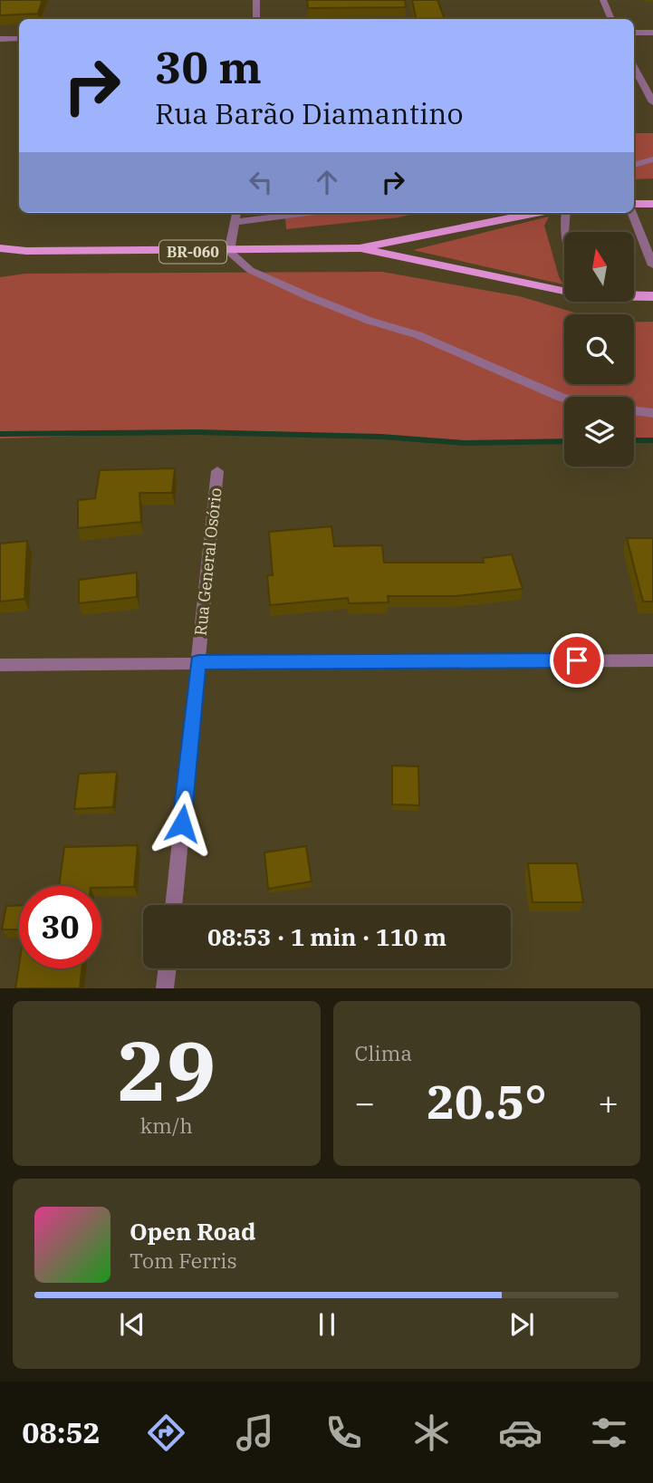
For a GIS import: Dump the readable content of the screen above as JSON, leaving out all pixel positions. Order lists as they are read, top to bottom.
{
  "streets": {
    "main road": ["BR-060"],
    "street": ["Rua General Osório"]
  },
  "north": "top",
  "page": {
    "turn": ["30 m", "Rua Barão Diamantino"],
    "limit": "30",
    "trip": "08:53 · 1 min · 110 m",
    "tile": [
      ["29", "km/h"],
      "Clima"
    ],
    "heat": ["−", "20.5°", "+"],
    "song": ["Open Road", "Tom Ferris"],
    "tabs": "08:52"
  }
}
